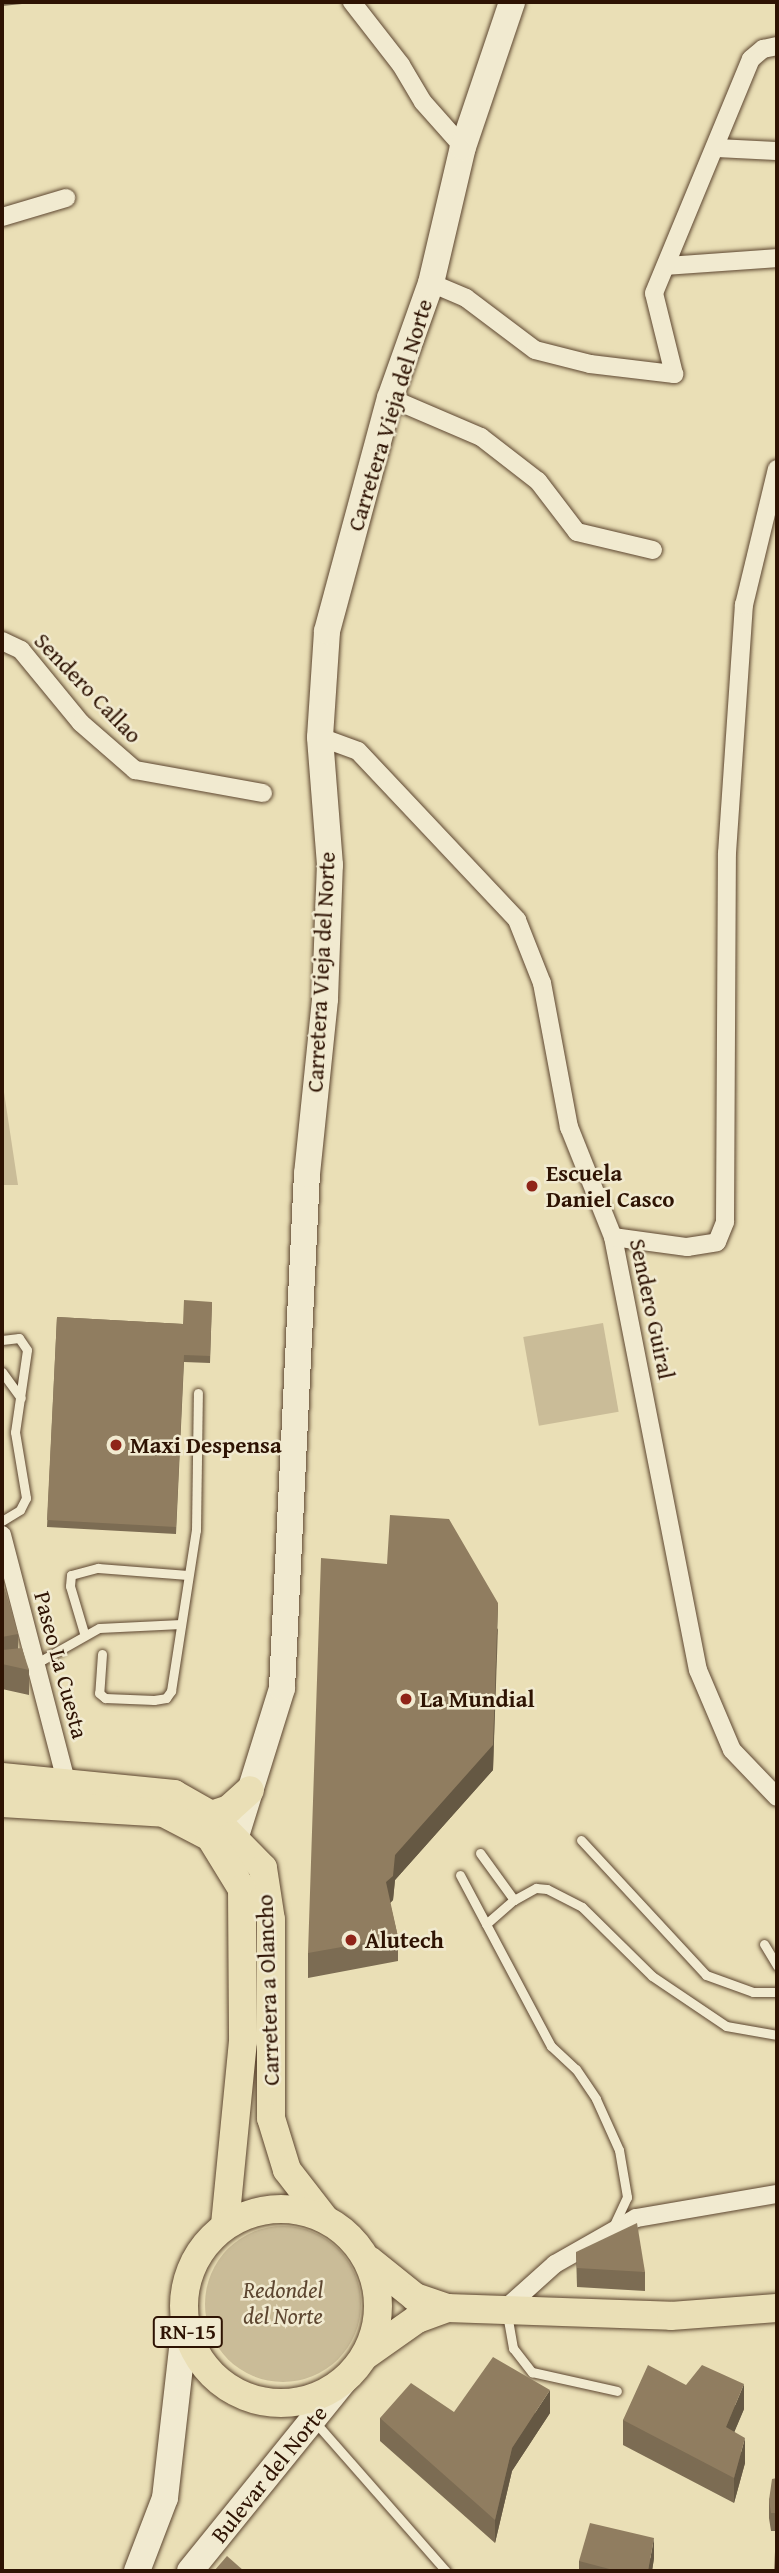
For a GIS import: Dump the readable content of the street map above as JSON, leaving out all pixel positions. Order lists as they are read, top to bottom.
{
  "streets": {
    "main road": ["Carretera a Olancho", "RN-15"],
    "street": [
      "Carretera Vieja del Norte",
      "Sendero Callao",
      "Sendero Guiral",
      "Paseo La Cuesta",
      "Bulevar del Norte"
    ]
  },
  "crossings": [
    ["Carretera Vieja del Norte", "Sendero Guiral"],
    ["Carretera Vieja del Norte", "Carretera a Olancho"],
    ["Paseo La Cuesta", "Carretera a Olancho"],
    ["Carretera a Olancho", "RN-15"],
    ["Carretera a Olancho", "Bulevar del Norte"],
    ["RN-15", "Bulevar del Norte"]
  ],
  "parks": ["Redondel del Norte"],
  "places": [
    "Escuela Daniel Casco",
    "Maxi Despensa",
    "La Mundial",
    "Alutech"
  ]
}
